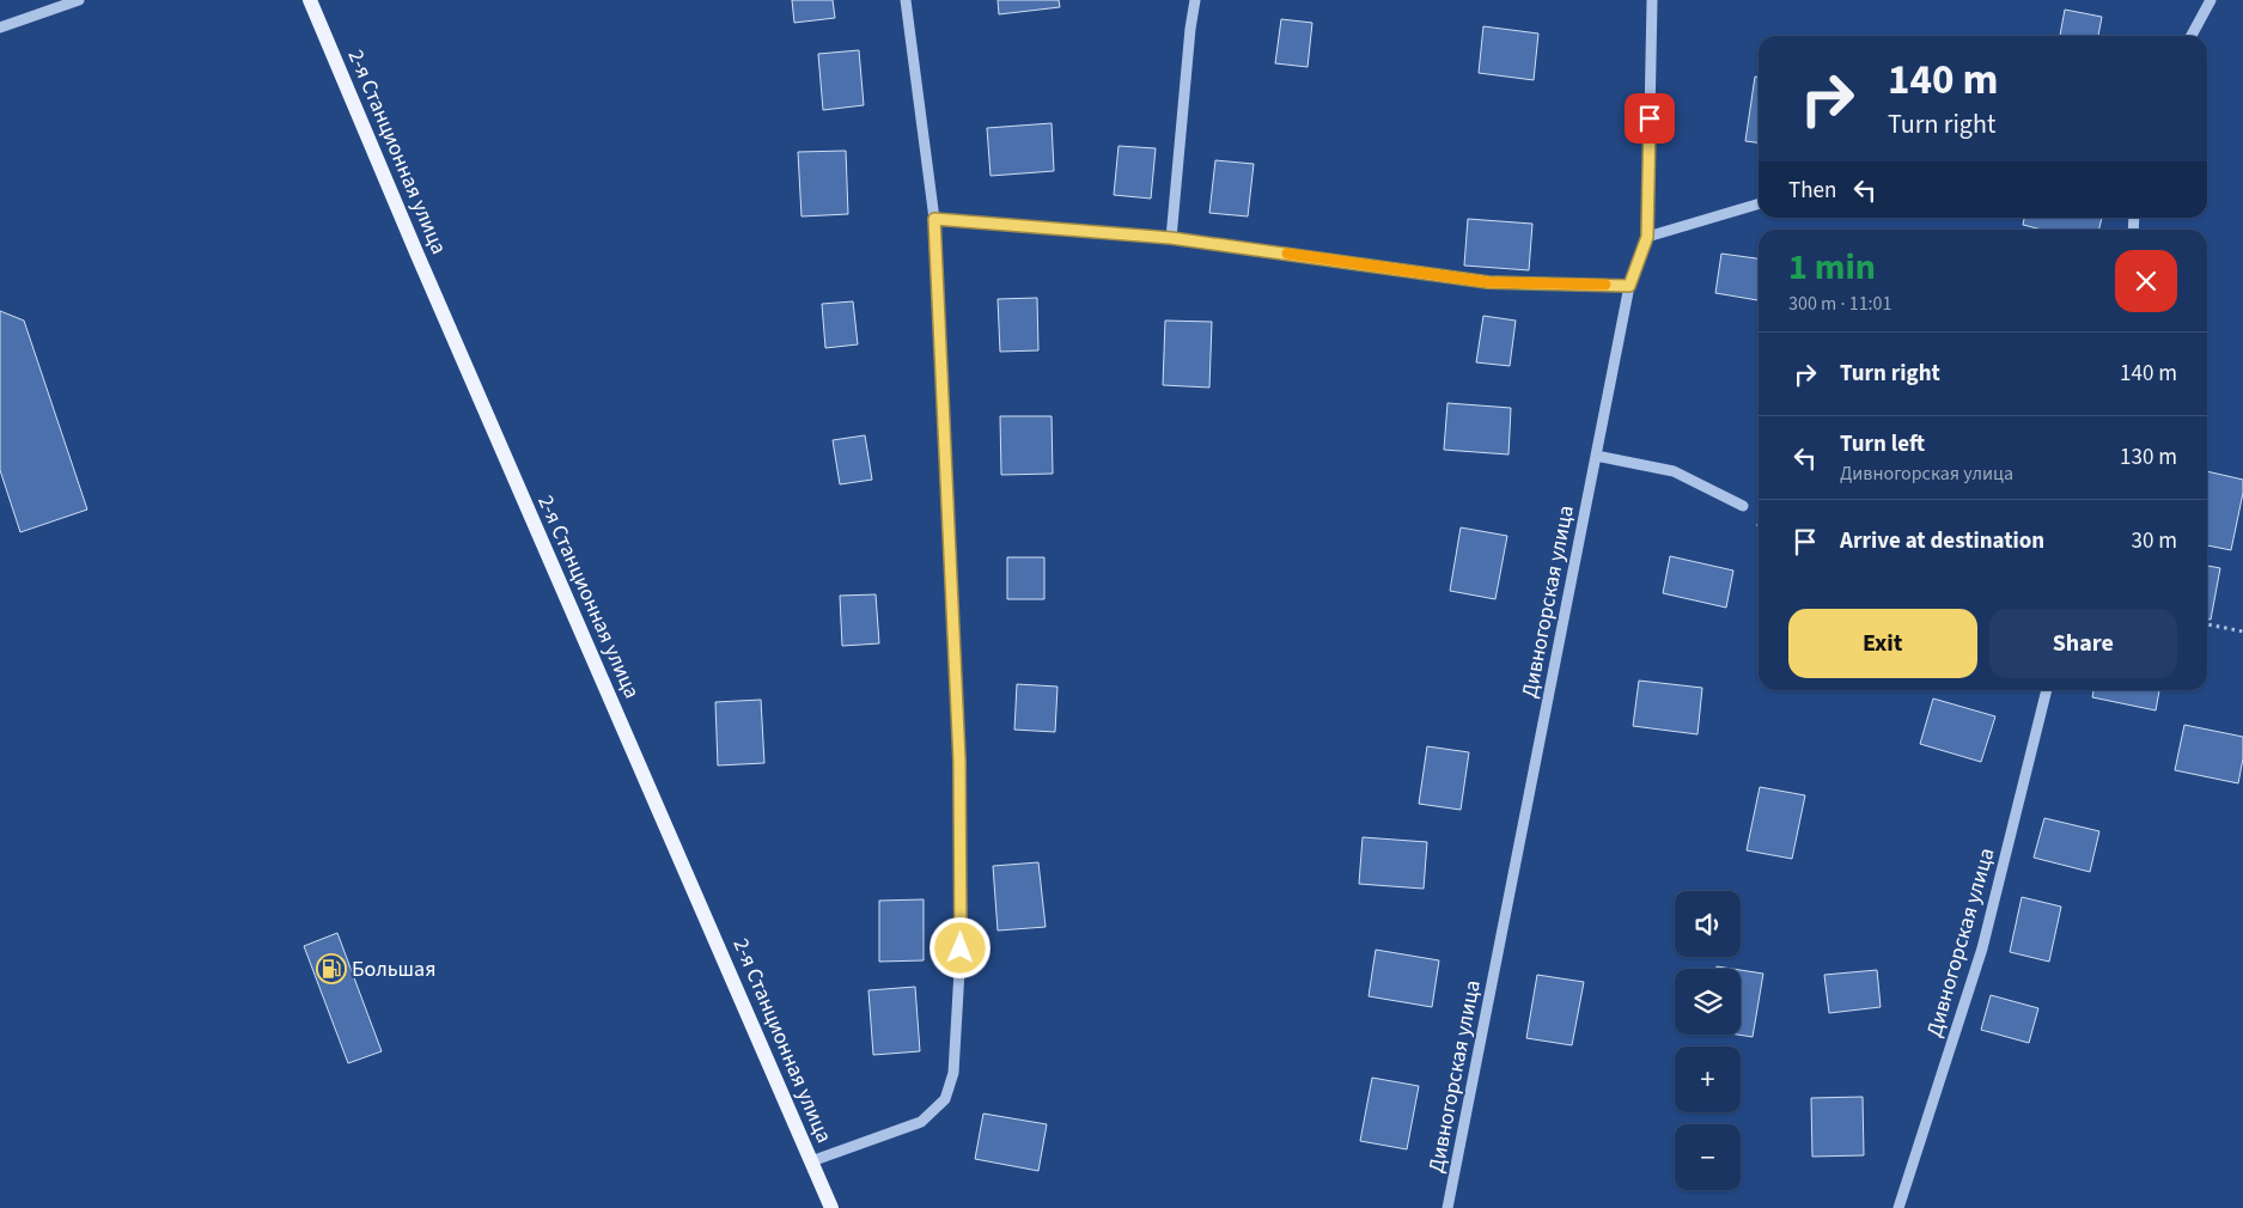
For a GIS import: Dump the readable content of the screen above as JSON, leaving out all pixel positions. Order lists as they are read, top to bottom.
{
  "streets": {
    "main road": ["2-я Станционная улица"],
    "street": ["Дивногорская улица"]
  },
  "places": {
    "fuel station": ["Большая"]
  },
  "page": {
    "turn": ["140 m", "Turn right"],
    "then": "Then",
    "heading": ["1 min", "300 m · 11:01"],
    "list": [
      {
        "name": "Turn right",
        "value": "140 m"
      },
      {
        "name": "Turn left",
        "note": "Дивногорская улица",
        "value": "130 m"
      },
      {
        "name": "Arrive at destination",
        "value": "30 m"
      }
    ],
    "buttons": ["Exit", "Share"],
    "map_buttons": ["+", "−"]
  }
}
